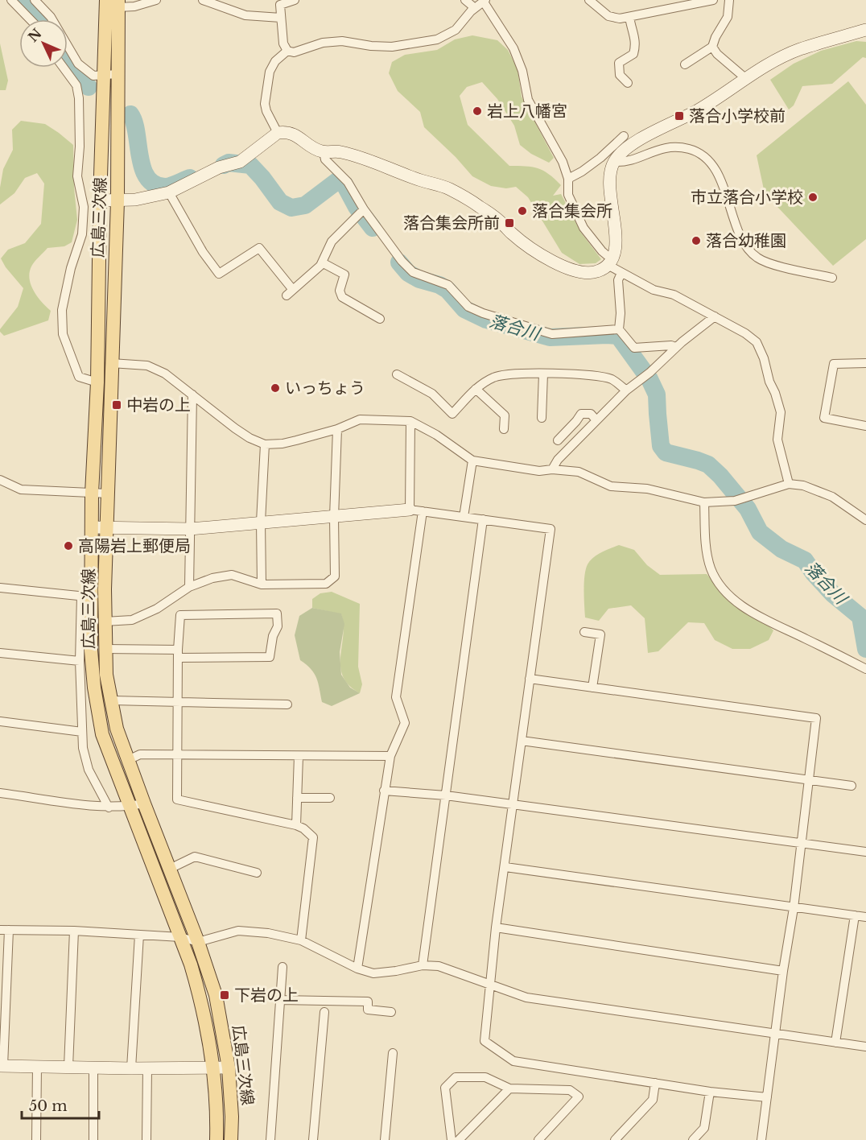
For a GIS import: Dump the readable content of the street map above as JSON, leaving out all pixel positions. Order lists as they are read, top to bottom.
{
  "streets": {
    "main road": ["広島三次線"]
  },
  "water": ["落合川"],
  "places": {
    "other": [
      "岩上八幡宮",
      "市立落合小学校",
      "落合集会所",
      "落合幼稚園",
      "いっちょう",
      "高陽岩上郵便局"
    ],
    "transit": [
      "落合小学校前",
      "落合集会所前",
      "中岩の上",
      "下岩の上"
    ]
  },
  "scale_bar": "50 m",
  "north": "top left"
}
